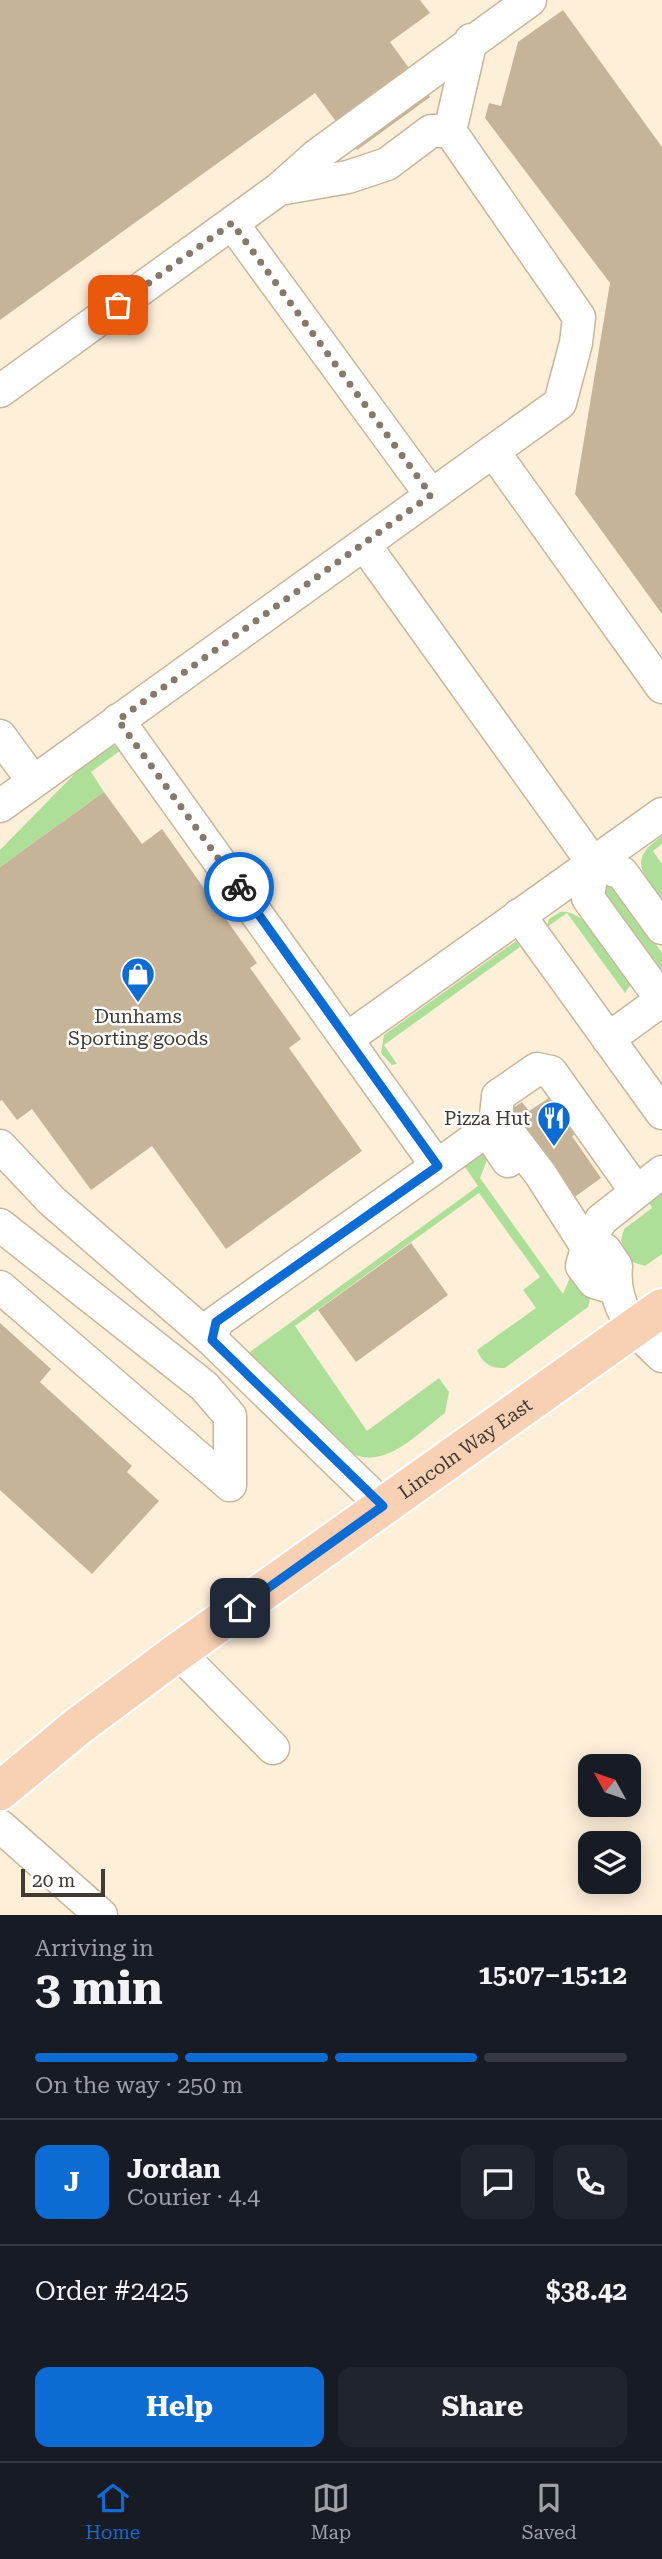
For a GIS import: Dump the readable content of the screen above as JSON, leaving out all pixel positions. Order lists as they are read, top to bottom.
{
  "streets": {
    "main road": ["Lincoln Way East"]
  },
  "places": {
    "shop": ["Dunhams Sporting goods"],
    "restaurant": ["Pizza Hut"]
  },
  "scale_bar": "20 m",
  "north": "top left",
  "page": {
    "scale": "20 m",
    "heading": ["3 min", "Arriving in", "15:07–15:12"],
    "panel": [
      "Jordan",
      "Courier · 4.4",
      "Order #2425",
      "$38.42"
    ],
    "bar": "On the way · 250 m",
    "round": "J",
    "buttons": ["Help", "Share"],
    "tabs": ["Home", "Map", "Saved"]
  }
}
